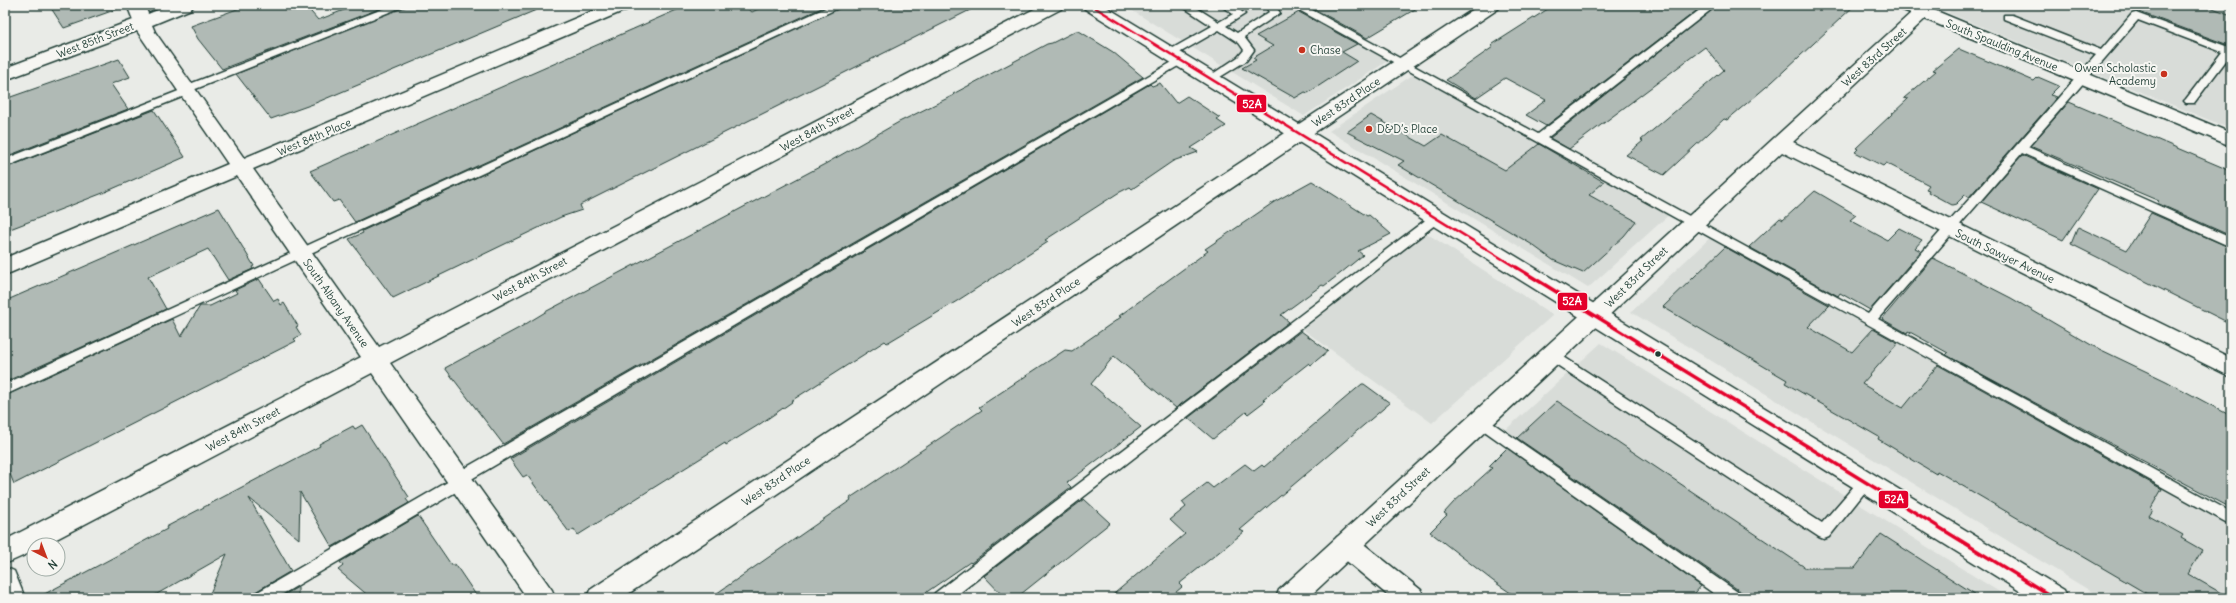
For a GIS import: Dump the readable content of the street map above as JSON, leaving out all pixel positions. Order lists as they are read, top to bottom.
{
  "streets": {
    "street": [
      "West 85th Street",
      "South Spaulding Avenue",
      "West 83rd Street",
      "West 83rd Place",
      "West 84th Street",
      "West 84th Place",
      "South Sawyer Avenue",
      "South Albany Avenue"
    ]
  },
  "crossings": [
    ["West 85th Street", "South Albany Avenue"],
    ["South Spaulding Avenue", "West 83rd Street"],
    ["West 83rd Street", "South Sawyer Avenue"],
    ["West 84th Street", "South Albany Avenue"],
    ["West 84th Place", "South Albany Avenue"]
  ],
  "places": ["Chase", "Owen Scholastic Academy", "D&D’s Place"],
  "lines": ["transit line 52A"],
  "north": "bottom right"
}
